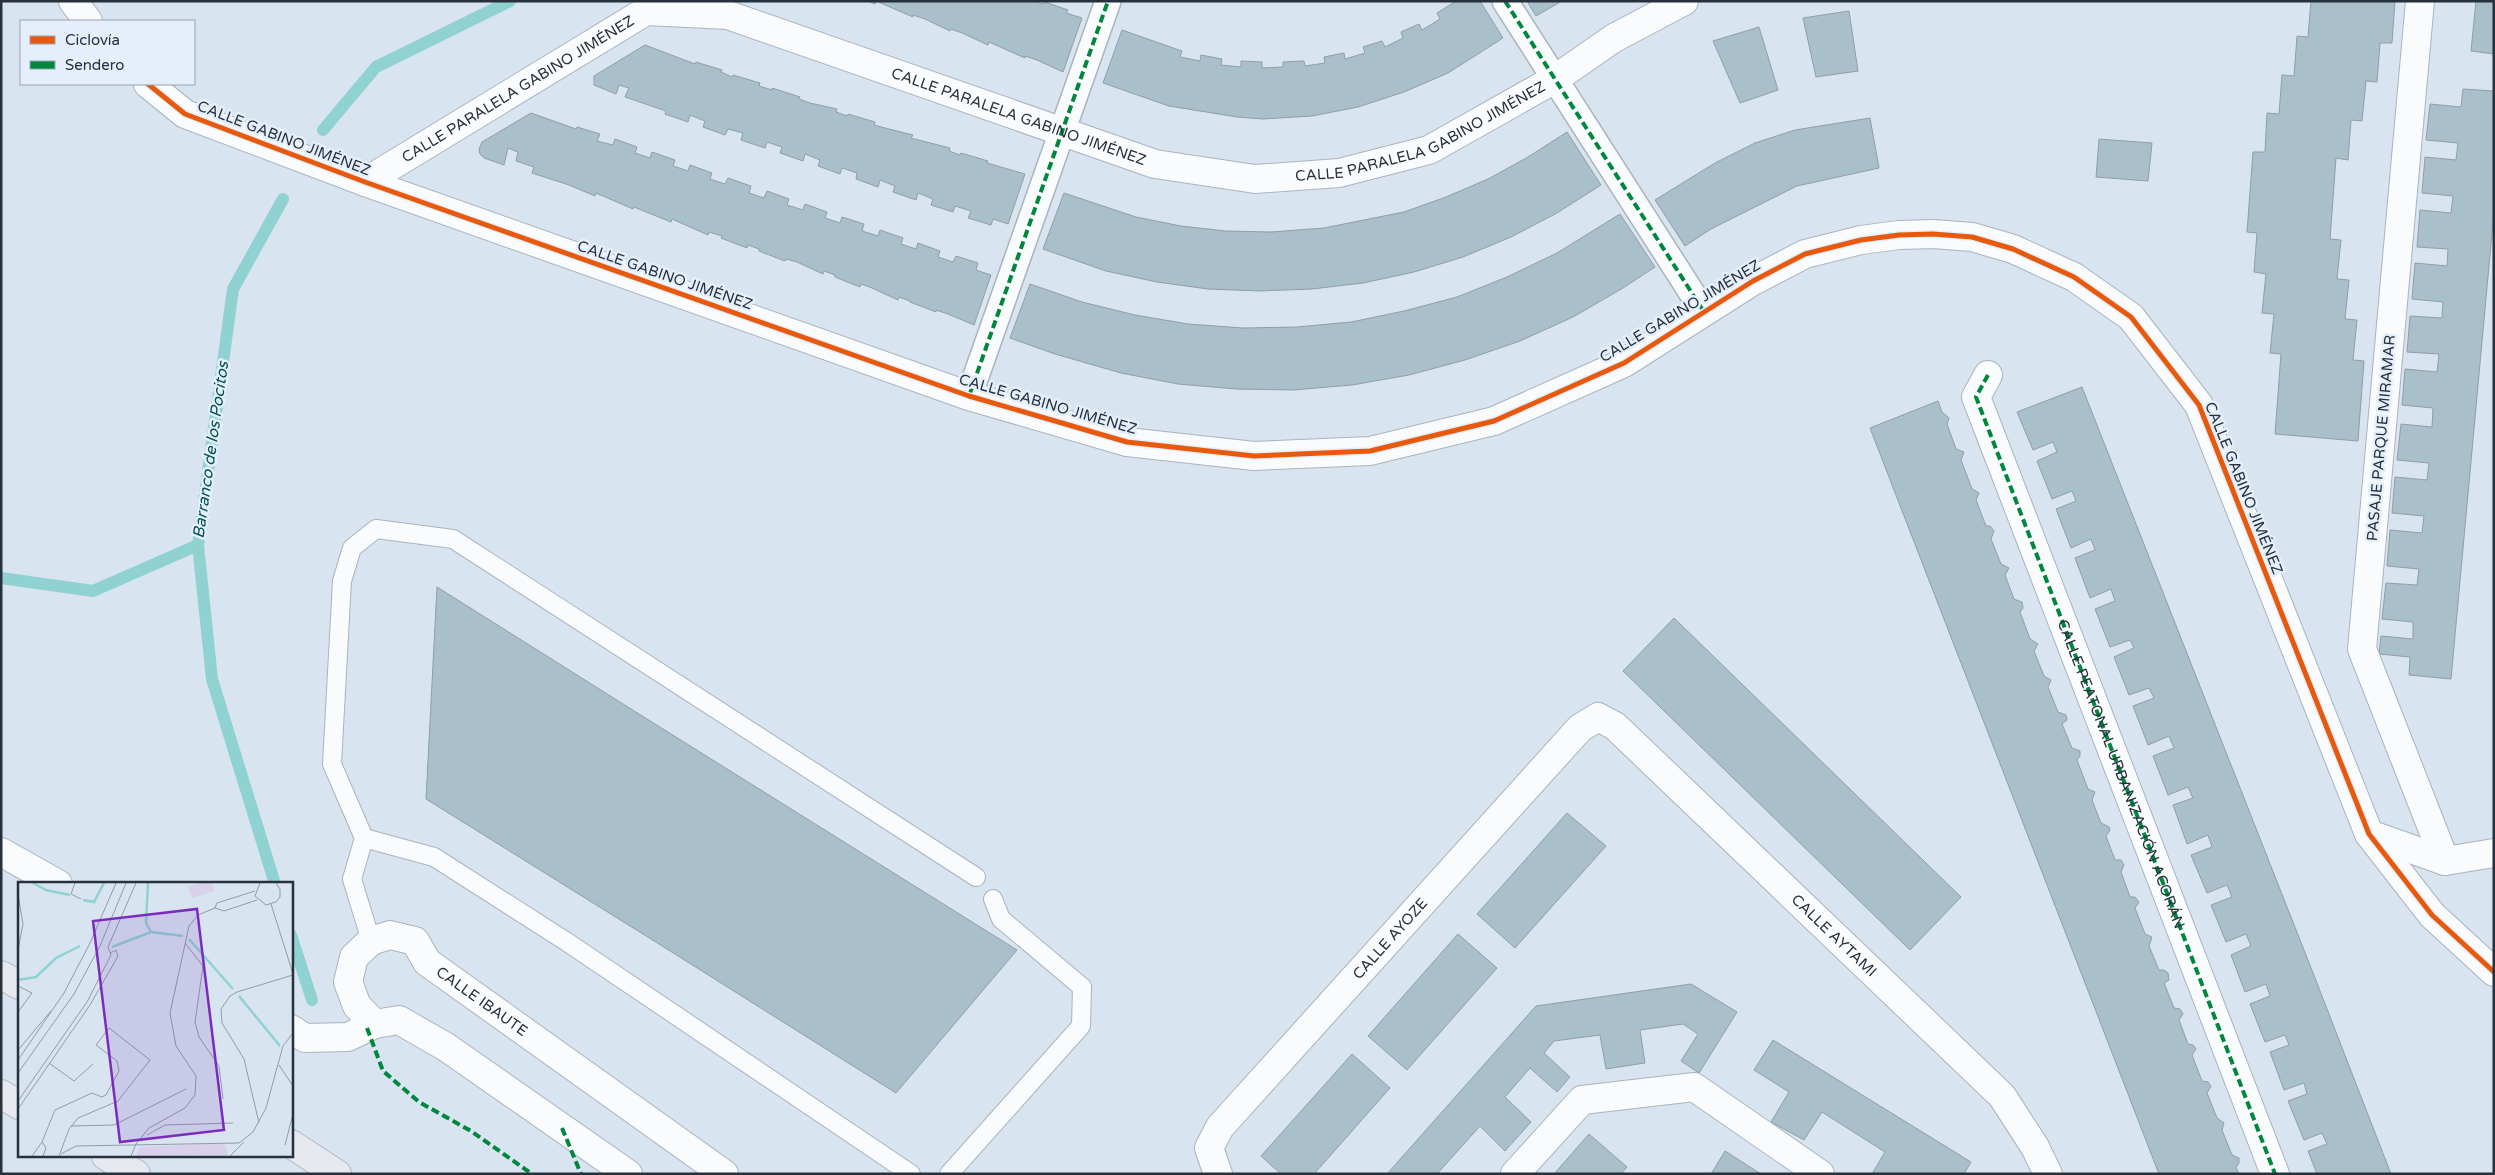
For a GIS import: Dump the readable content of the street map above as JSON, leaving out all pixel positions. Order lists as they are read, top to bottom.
{
  "streets": {
    "street": [
      "CALLE PARALELA GABINO JIMÉNEZ",
      "CALLE GABINO JIMÉNEZ",
      "PASAJE PARQUE MIRAMAR",
      "CALLE PEATONAL URBANIZACIÓN ACORÁN",
      "CALLE AYTAMI",
      "CALLE AYOZE",
      "CALLE IBAUTE"
    ]
  },
  "crossings": [
    ["CALLE PARALELA GABINO JIMÉNEZ", "CALLE GABINO JIMÉNEZ"],
    ["CALLE AYTAMI", "CALLE AYOZE"]
  ],
  "water": ["Barranco de los Pocitos"],
  "legend": ["Ciclovía", "Sendero"]
}
